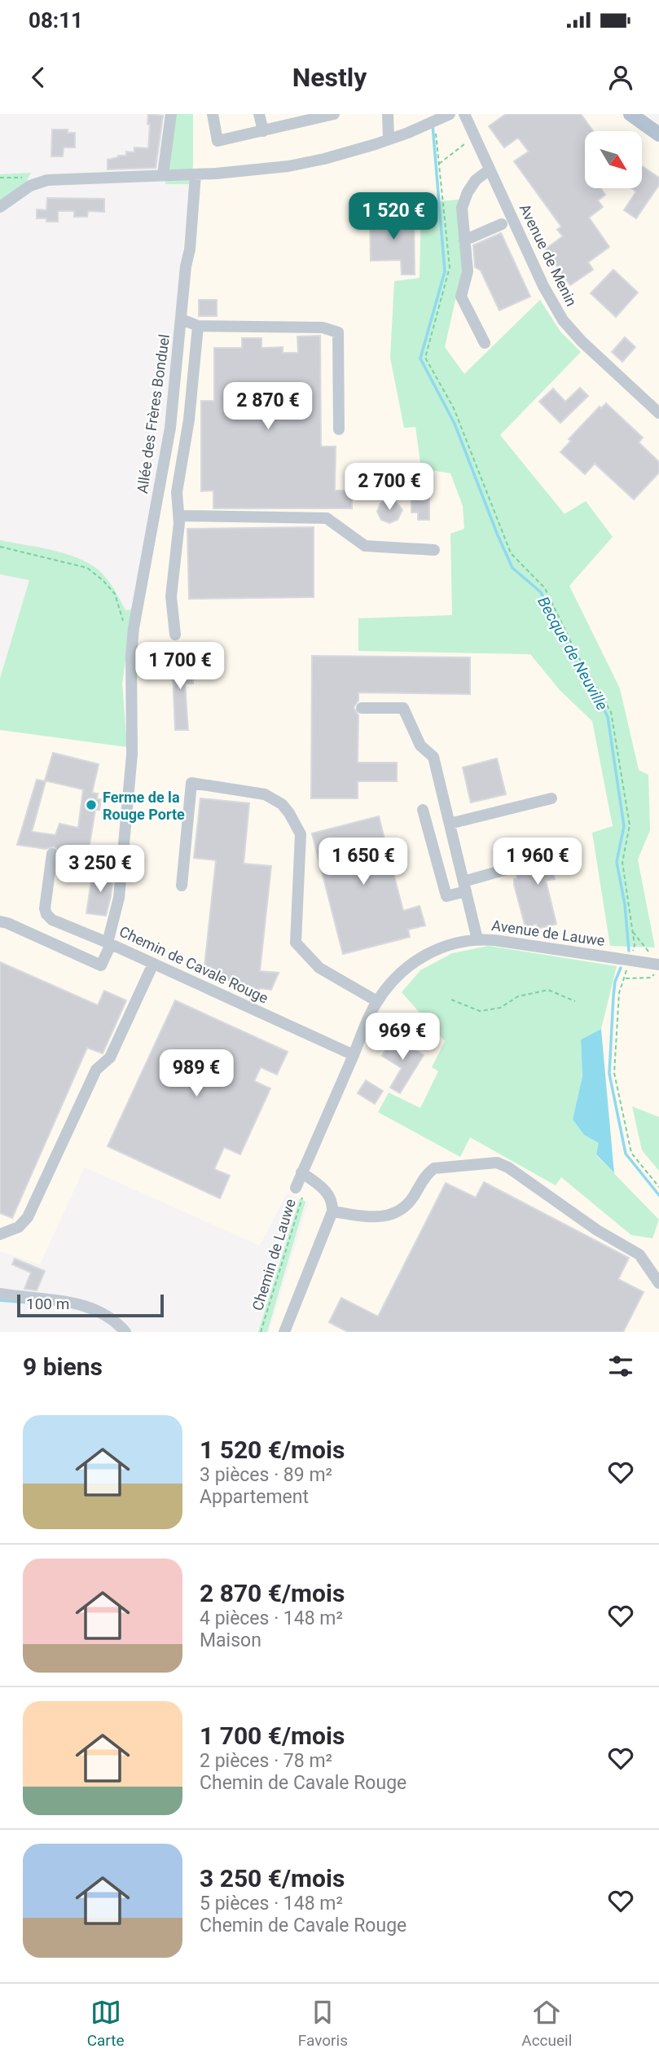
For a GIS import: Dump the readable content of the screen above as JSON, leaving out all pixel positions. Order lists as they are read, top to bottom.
{
  "streets": {
    "street": [
      "Avenue de Menin",
      "Allée des Frères Bonduel",
      "Avenue de Lauwe",
      "Chemin de Cavale Rouge"
    ],
    "path": ["Chemin de Lauwe"]
  },
  "crossings": [
    ["Allée des Frères Bonduel", "Chemin de Cavale Rouge"],
    ["Avenue de Lauwe", "Chemin de Cavale Rouge"]
  ],
  "water": ["Becque de Neuville"],
  "places": ["Ferme de la Rouge Porte"],
  "scale_bar": "100 m",
  "north": "bottom right",
  "page": {
    "status": "08:11",
    "header": "Nestly",
    "price": [
      "1 520 €",
      "2 870 €",
      "2 700 €",
      "1 700 €",
      "1 650 €",
      "1 960 €",
      "3 250 €",
      "969 €",
      "989 €"
    ],
    "scale": "100 m",
    "heading": "9 biens",
    "list": [
      {
        "name": "1 520 €/mois",
        "note": "3 pièces · 89 m² · Appartement"
      },
      {
        "name": "2 870 €/mois",
        "note": "4 pièces · 148 m² · Maison"
      },
      {
        "name": "1 700 €/mois",
        "note": "2 pièces · 78 m² · Chemin de Cavale Rouge"
      },
      {
        "name": "3 250 €/mois",
        "note": "5 pièces · 148 m² · Chemin de Cavale Rouge"
      }
    ],
    "tabs": ["Carte", "Favoris", "Accueil"]
  }
}
